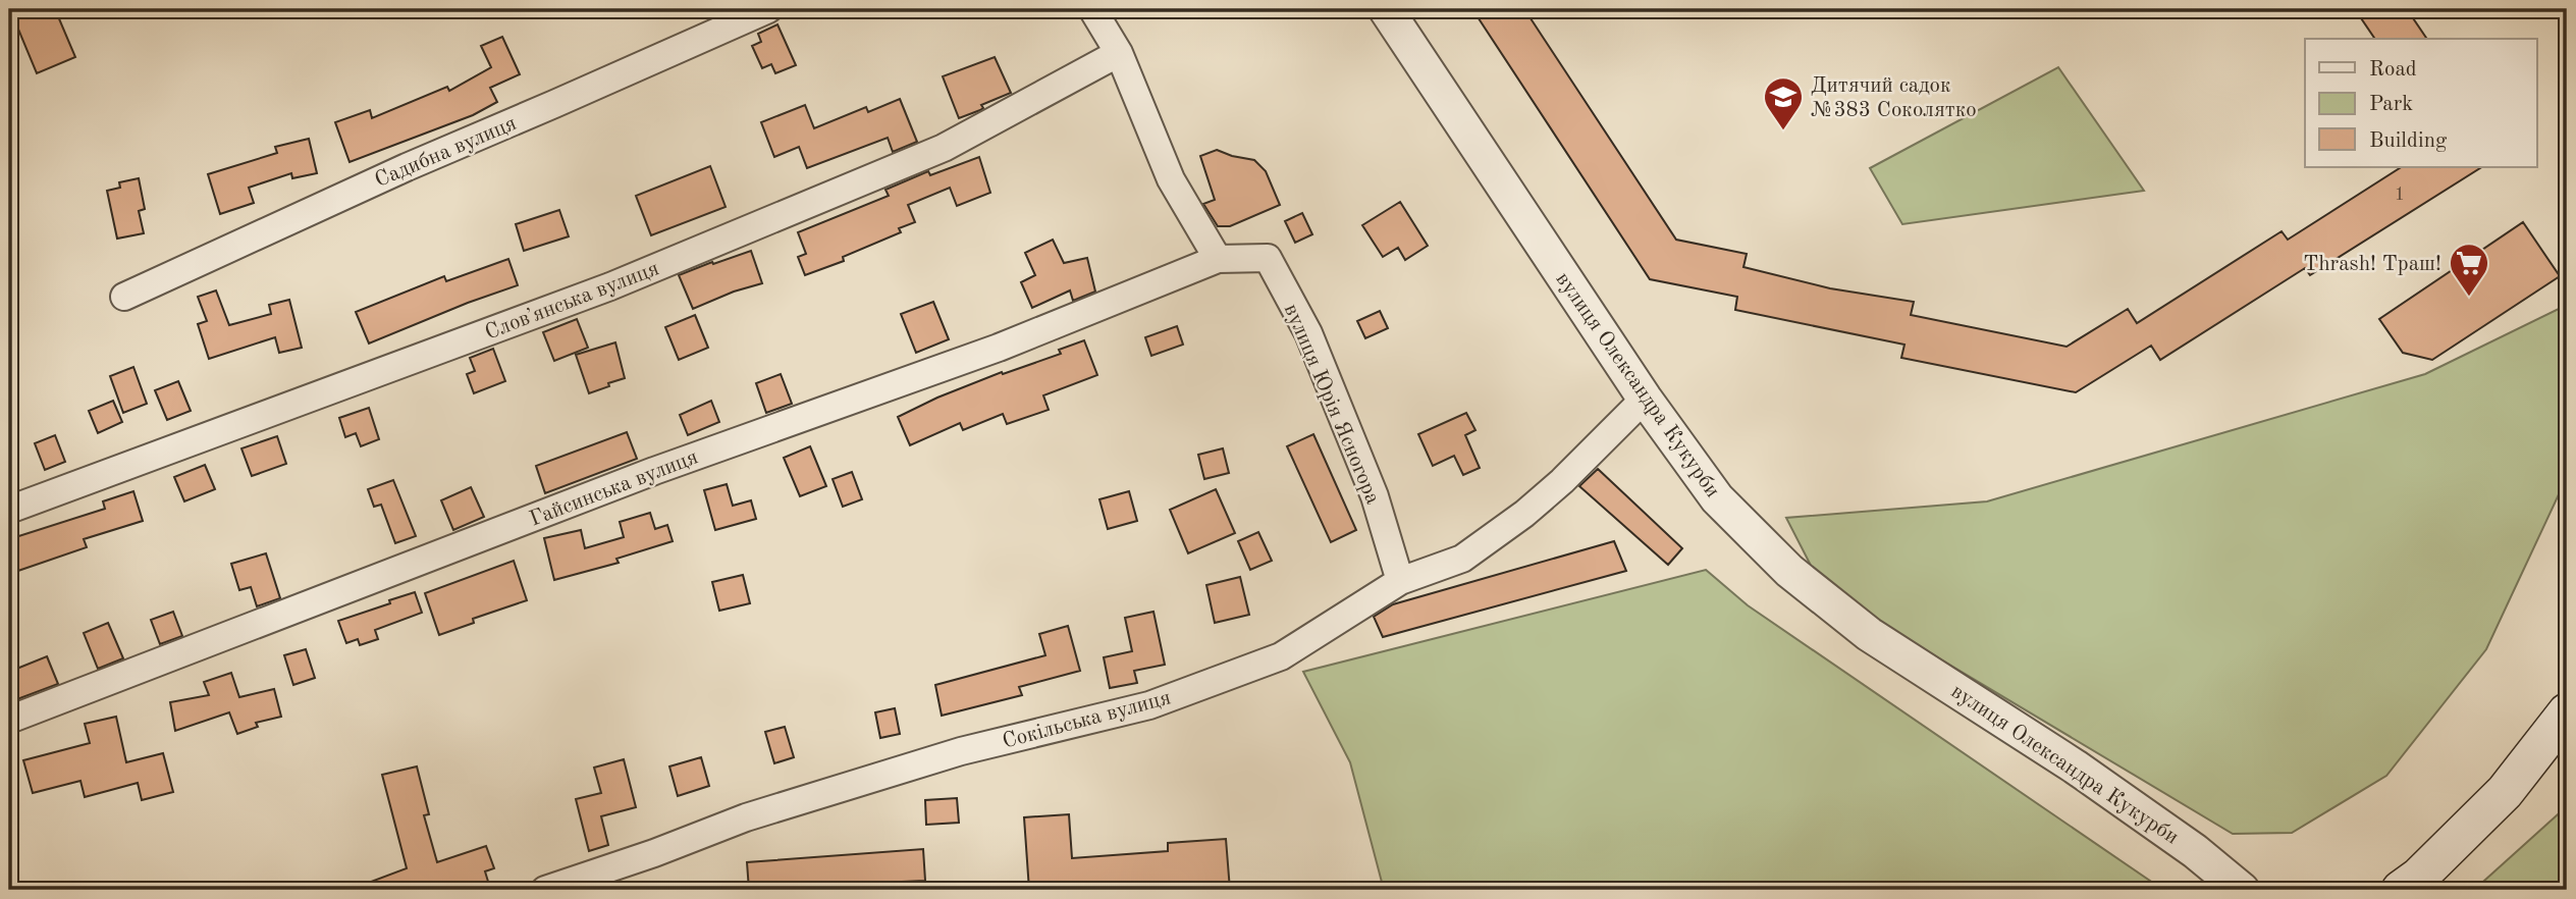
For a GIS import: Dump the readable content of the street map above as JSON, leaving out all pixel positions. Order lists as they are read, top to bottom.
{
  "streets": {
    "street": [
      "Садибна вулиця",
      "Словʼянська вулиця",
      "вулиця Олександра Кукурби",
      "вулиця Юрія Ясногора",
      "Гайсинська вулиця",
      "Сокільська вулиця"
    ]
  },
  "crossings": [
    ["вулиця Олександра Кукурби", "Сокільська вулиця"],
    ["вулиця Юрія Ясногора", "Гайсинська вулиця"],
    ["вулиця Юрія Ясногора", "Сокільська вулиця"]
  ],
  "places": {
    "school or university": ["Дитячий садок №383 Соколятко"],
    "supermarket": ["Thrash! Траш!"]
  },
  "house_numbers": ["1"],
  "legend": ["Road", "Park", "Building"]
}
